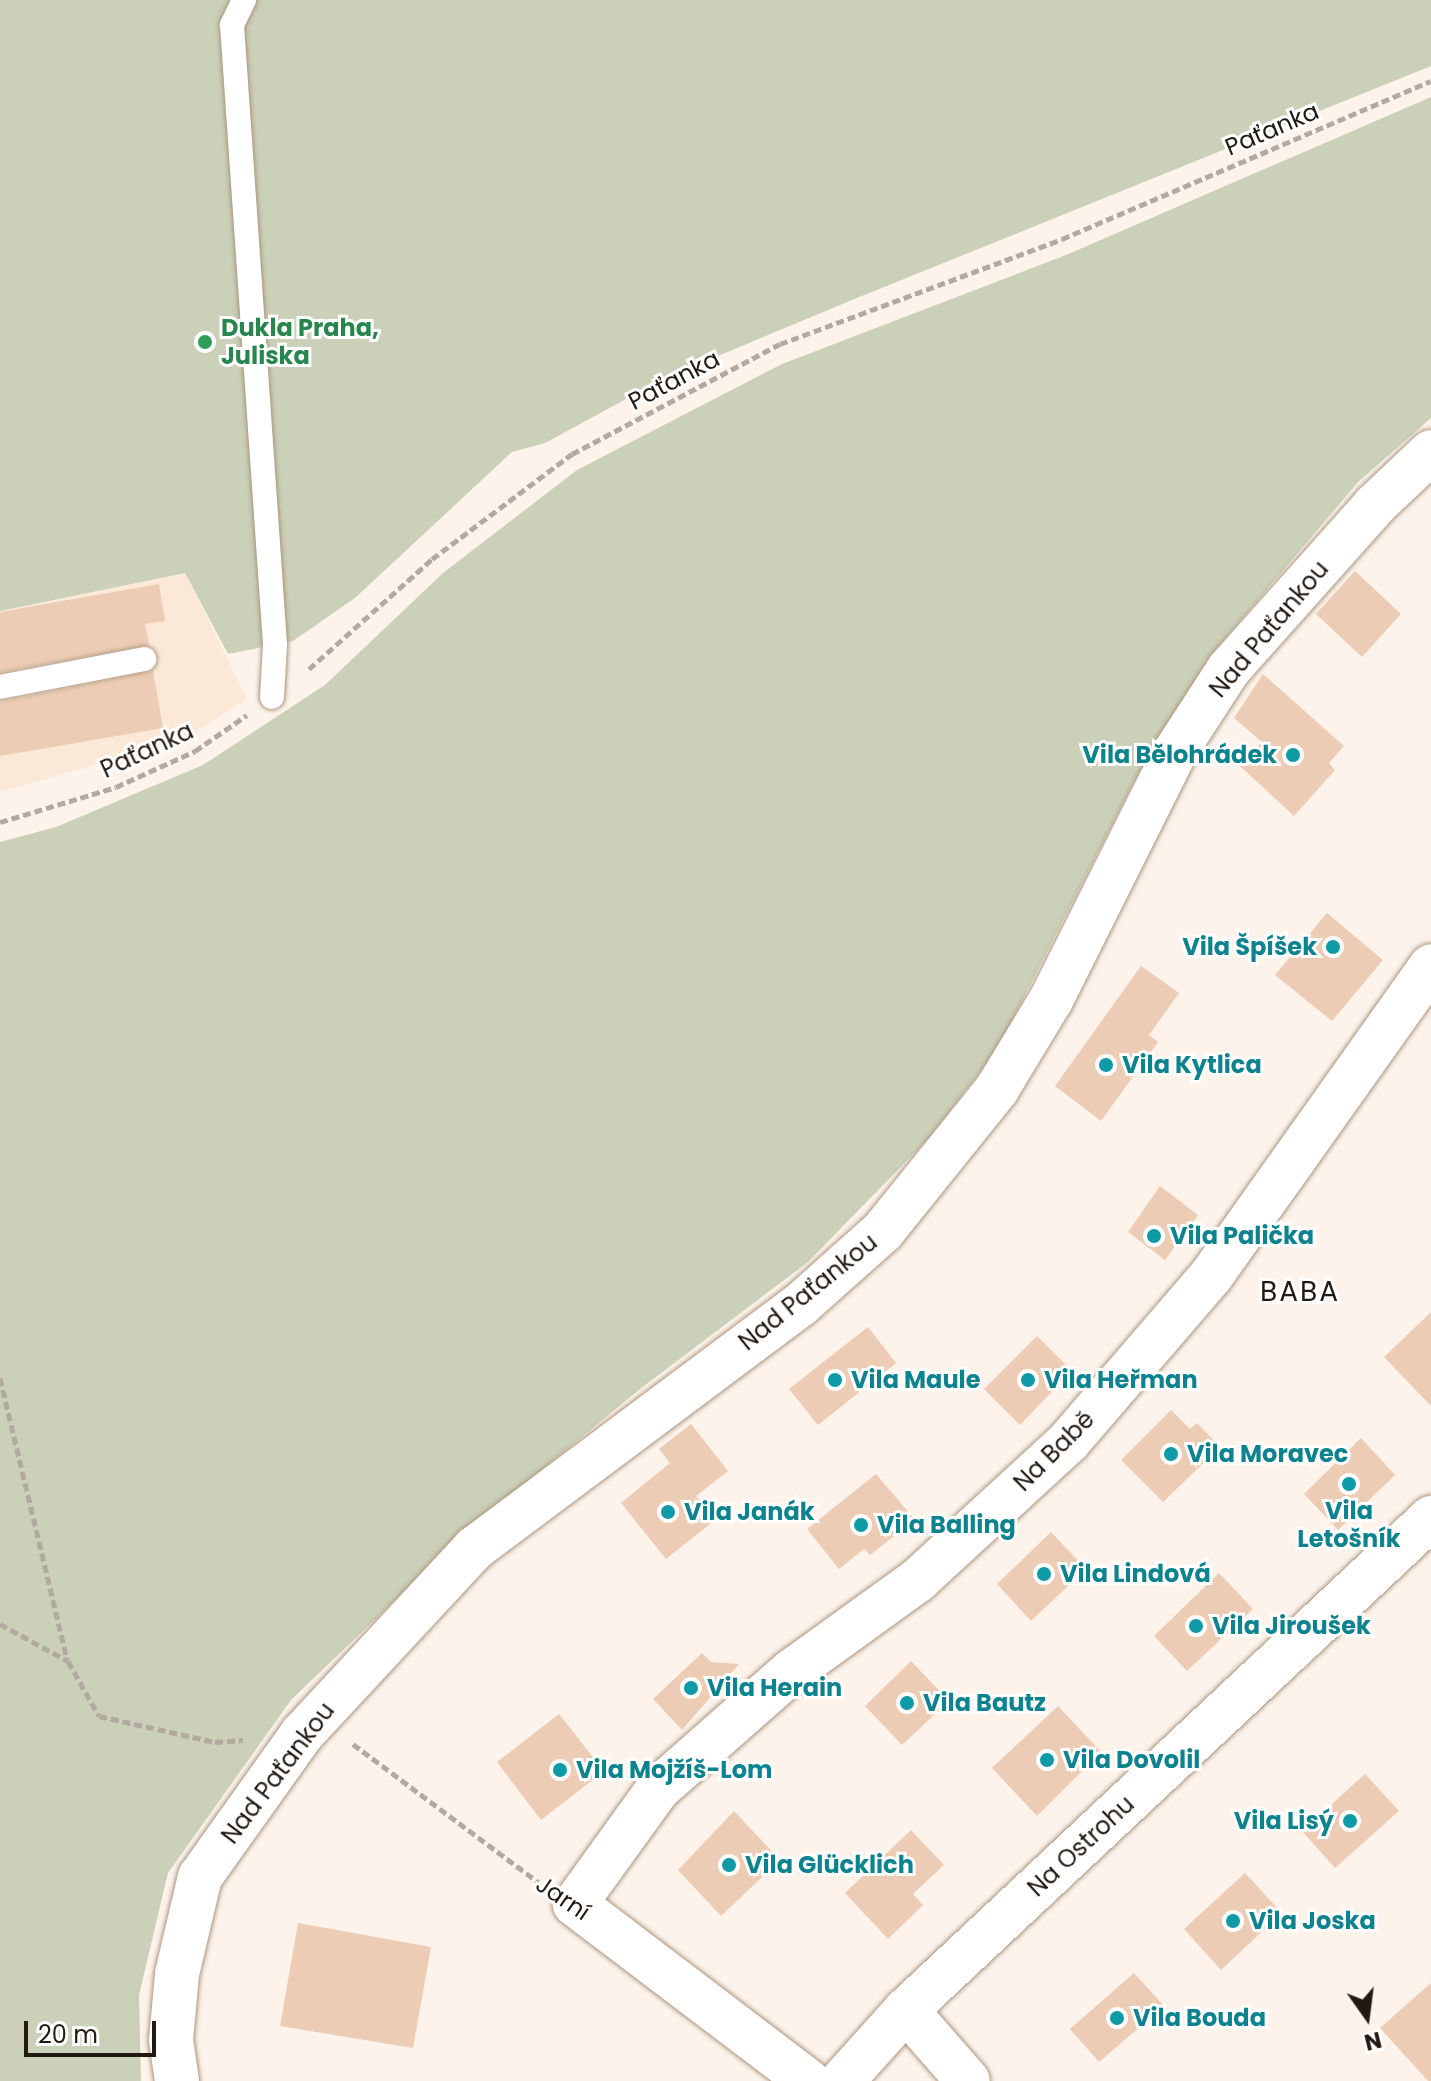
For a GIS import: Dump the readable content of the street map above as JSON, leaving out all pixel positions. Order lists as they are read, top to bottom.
{
  "streets": {
    "street": [
      "Nad Paťankou",
      "Na Babě",
      "Na Ostrohu",
      "Jarní"
    ],
    "path": ["Paťanka"]
  },
  "crossings": [
    ["Nad Paťankou", "Jarní"],
    ["Na Babě", "Jarní"]
  ],
  "districts": ["BABA"],
  "places": [
    "Dukla Praha, Juliska",
    "Vila Bělohrádek",
    "Vila Špíšek",
    "Vila Kytlica",
    "Vila Palička",
    "Vila Maule",
    "Vila Heřman",
    "Vila Moravec",
    "Vila Letošník",
    "Vila Janák",
    "Vila Balling",
    "Vila Lindová",
    "Vila Jiroušek",
    "Vila Herain",
    "Vila Bautz",
    "Vila Dovolil",
    "Vila Mojžíš-Lom",
    "Vila Lisý",
    "Vila Glücklich",
    "Vila Joska",
    "Vila Bouda"
  ],
  "scale_bar": "20 m",
  "north": "bottom"
}
